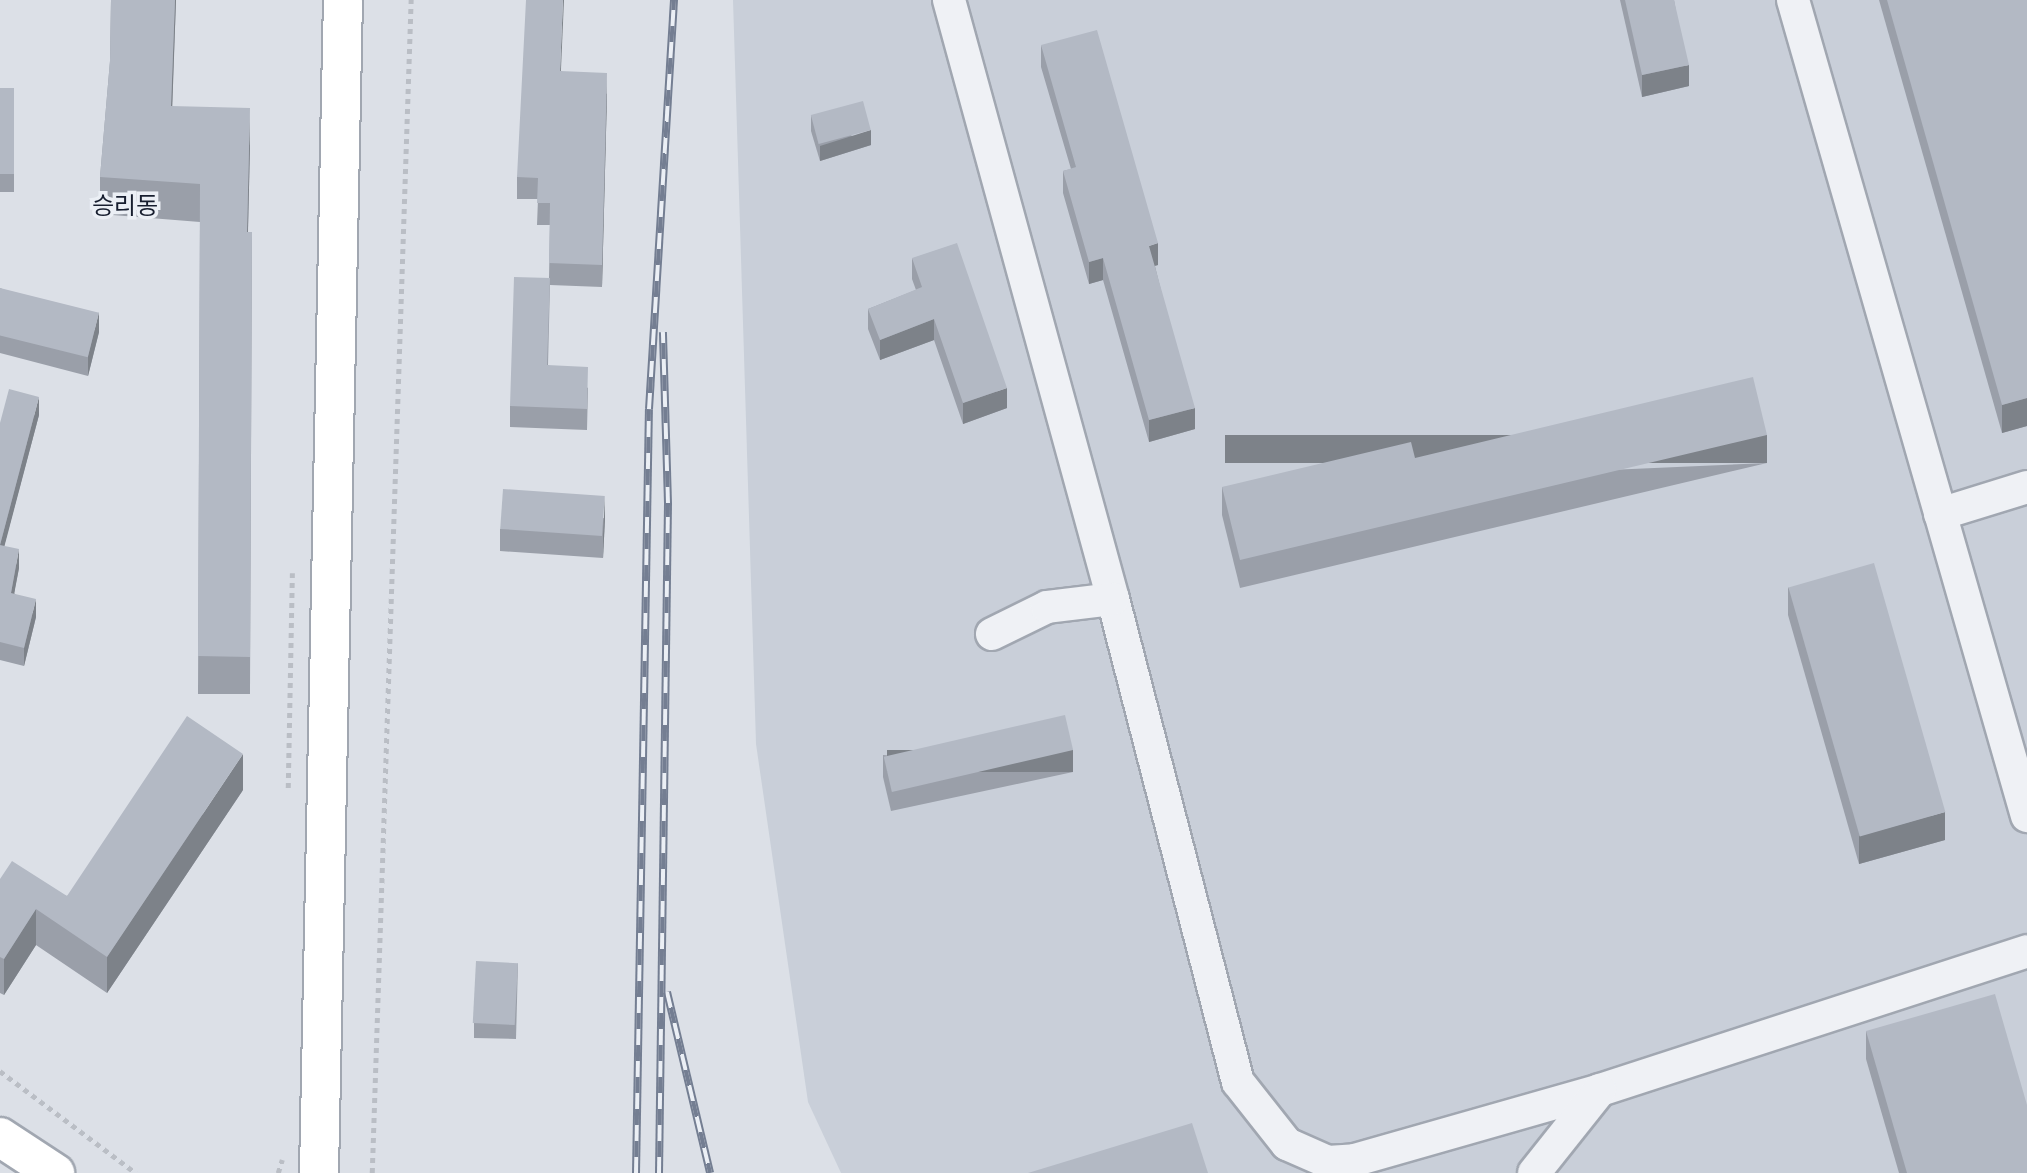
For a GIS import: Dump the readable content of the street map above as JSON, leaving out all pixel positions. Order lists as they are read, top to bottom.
{
  "districts": ["승리동"]
}
